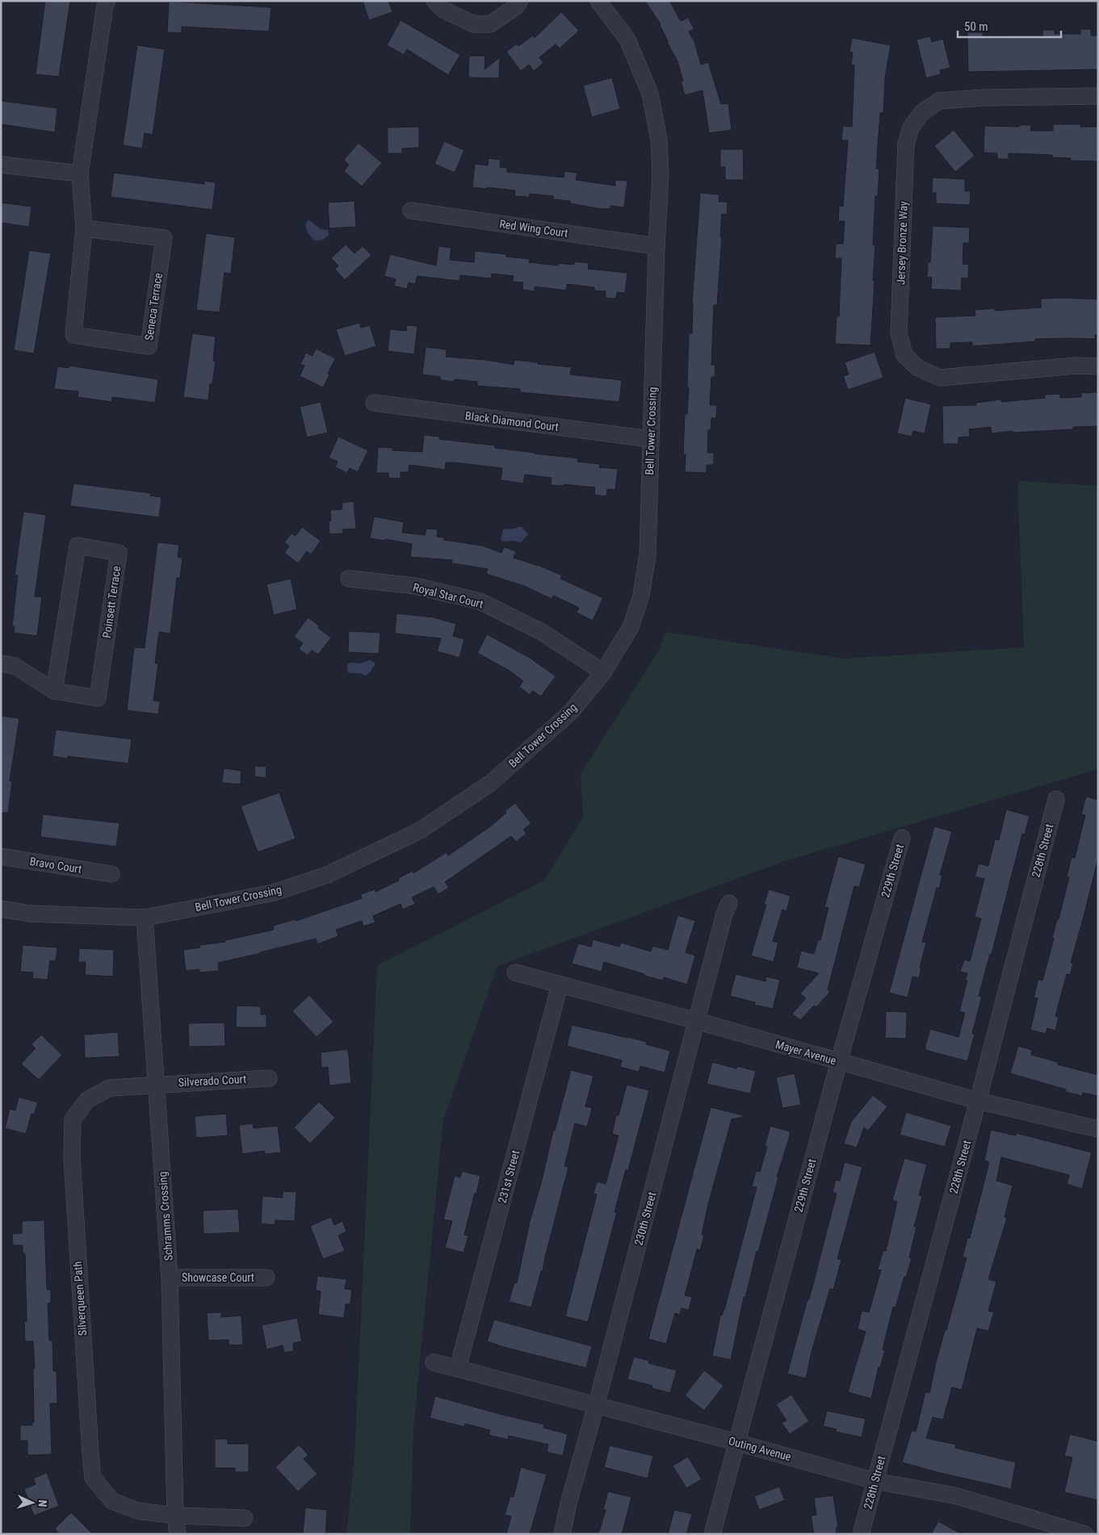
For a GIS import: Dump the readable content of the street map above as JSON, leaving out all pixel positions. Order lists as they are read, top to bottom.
{
  "streets": {
    "street": [
      "Red Wing Court",
      "Jersey Bronze Way",
      "Seneca Terrace",
      "Black Diamond Court",
      "Bell Tower Crossing",
      "Royal Star Court",
      "Poinsett Terrace",
      "228th Street",
      "Bravo Court",
      "229th Street",
      "Mayer Avenue",
      "Silverado Court",
      "231st Street",
      "Schramms Crossing",
      "230th Street",
      "Showcase Court",
      "Silverqueen Path",
      "Outing Avenue"
    ]
  },
  "crossings": [
    ["Red Wing Court", "Bell Tower Crossing"],
    ["Black Diamond Court", "Bell Tower Crossing"],
    ["Bell Tower Crossing", "Royal Star Court"],
    ["Bell Tower Crossing", "Schramms Crossing"],
    ["228th Street", "Mayer Avenue"],
    ["228th Street", "Outing Avenue"],
    ["229th Street", "Mayer Avenue"],
    ["229th Street", "Outing Avenue"],
    ["Mayer Avenue", "231st Street"],
    ["Mayer Avenue", "230th Street"],
    ["Silverado Court", "Schramms Crossing"],
    ["Silverado Court", "Silverqueen Path"],
    ["231st Street", "Outing Avenue"],
    ["Schramms Crossing", "Showcase Court"],
    ["Schramms Crossing", "Silverqueen Path"],
    ["230th Street", "Outing Avenue"]
  ],
  "scale_bar": "50 m",
  "north": "right"
}
